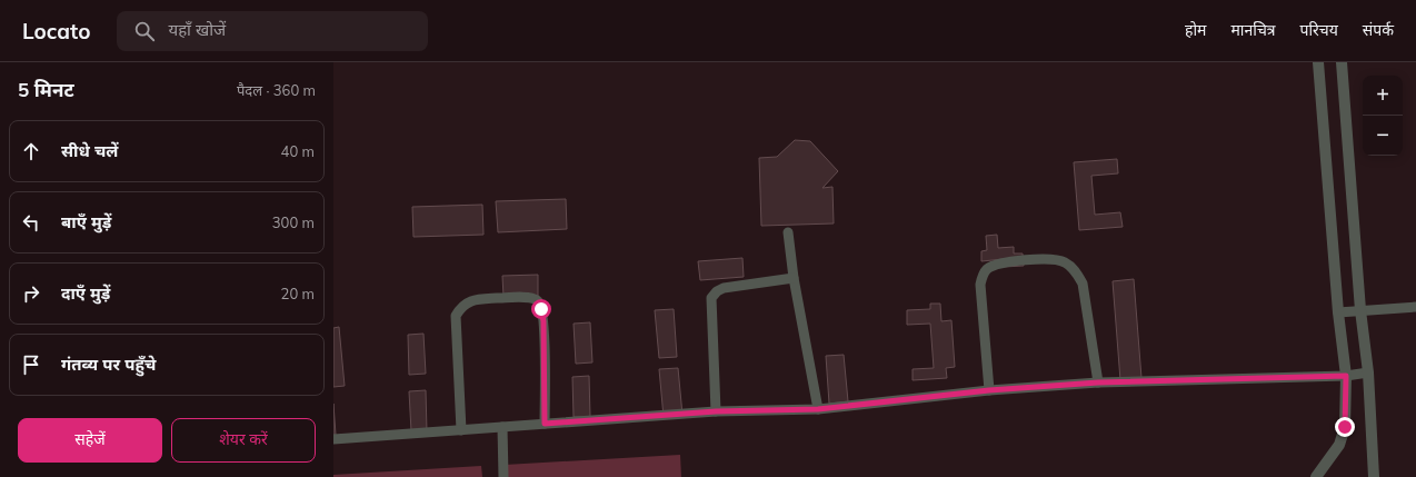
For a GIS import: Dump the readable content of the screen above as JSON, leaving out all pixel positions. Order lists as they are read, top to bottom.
{
  "page": {
    "header": "Locato",
    "search": "यहाँ खोजें",
    "nav": [
      "होम",
      "मानचित्र",
      "परिचय",
      "संपर्क"
    ],
    "heading": ["5 मिनट", "पैदल · 360 m"],
    "map_buttons": ["+", "−"],
    "list": [
      ["सीधे चलें", "40 m"],
      ["बाएँ मुड़ें", "300 m"],
      ["दाएँ मुड़ें", "20 m"],
      "गंतव्य पर पहुँचे"
    ],
    "buttons": ["सहेजें", "शेयर करें"]
  }
}
